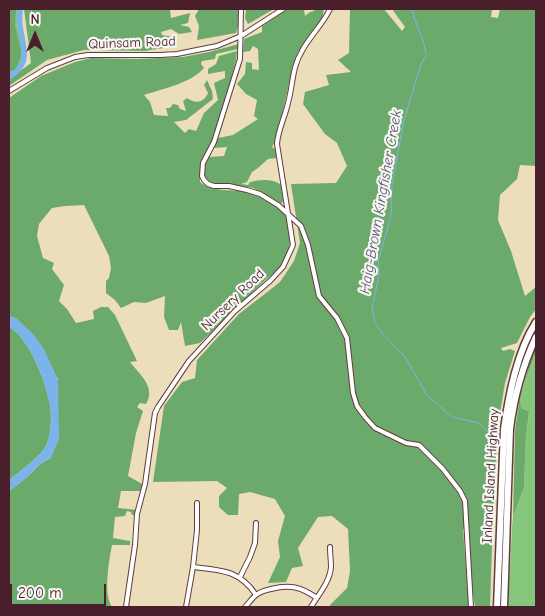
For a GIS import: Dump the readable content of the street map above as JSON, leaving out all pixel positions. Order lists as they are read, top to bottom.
{
  "streets": {
    "highway": ["Inland Island Highway"],
    "street": ["Quinsam Road", "Nursery Road"]
  },
  "water": ["Haig-Brown Kingfisher Creek"],
  "scale_bar": "200 m",
  "north": "top"
}
